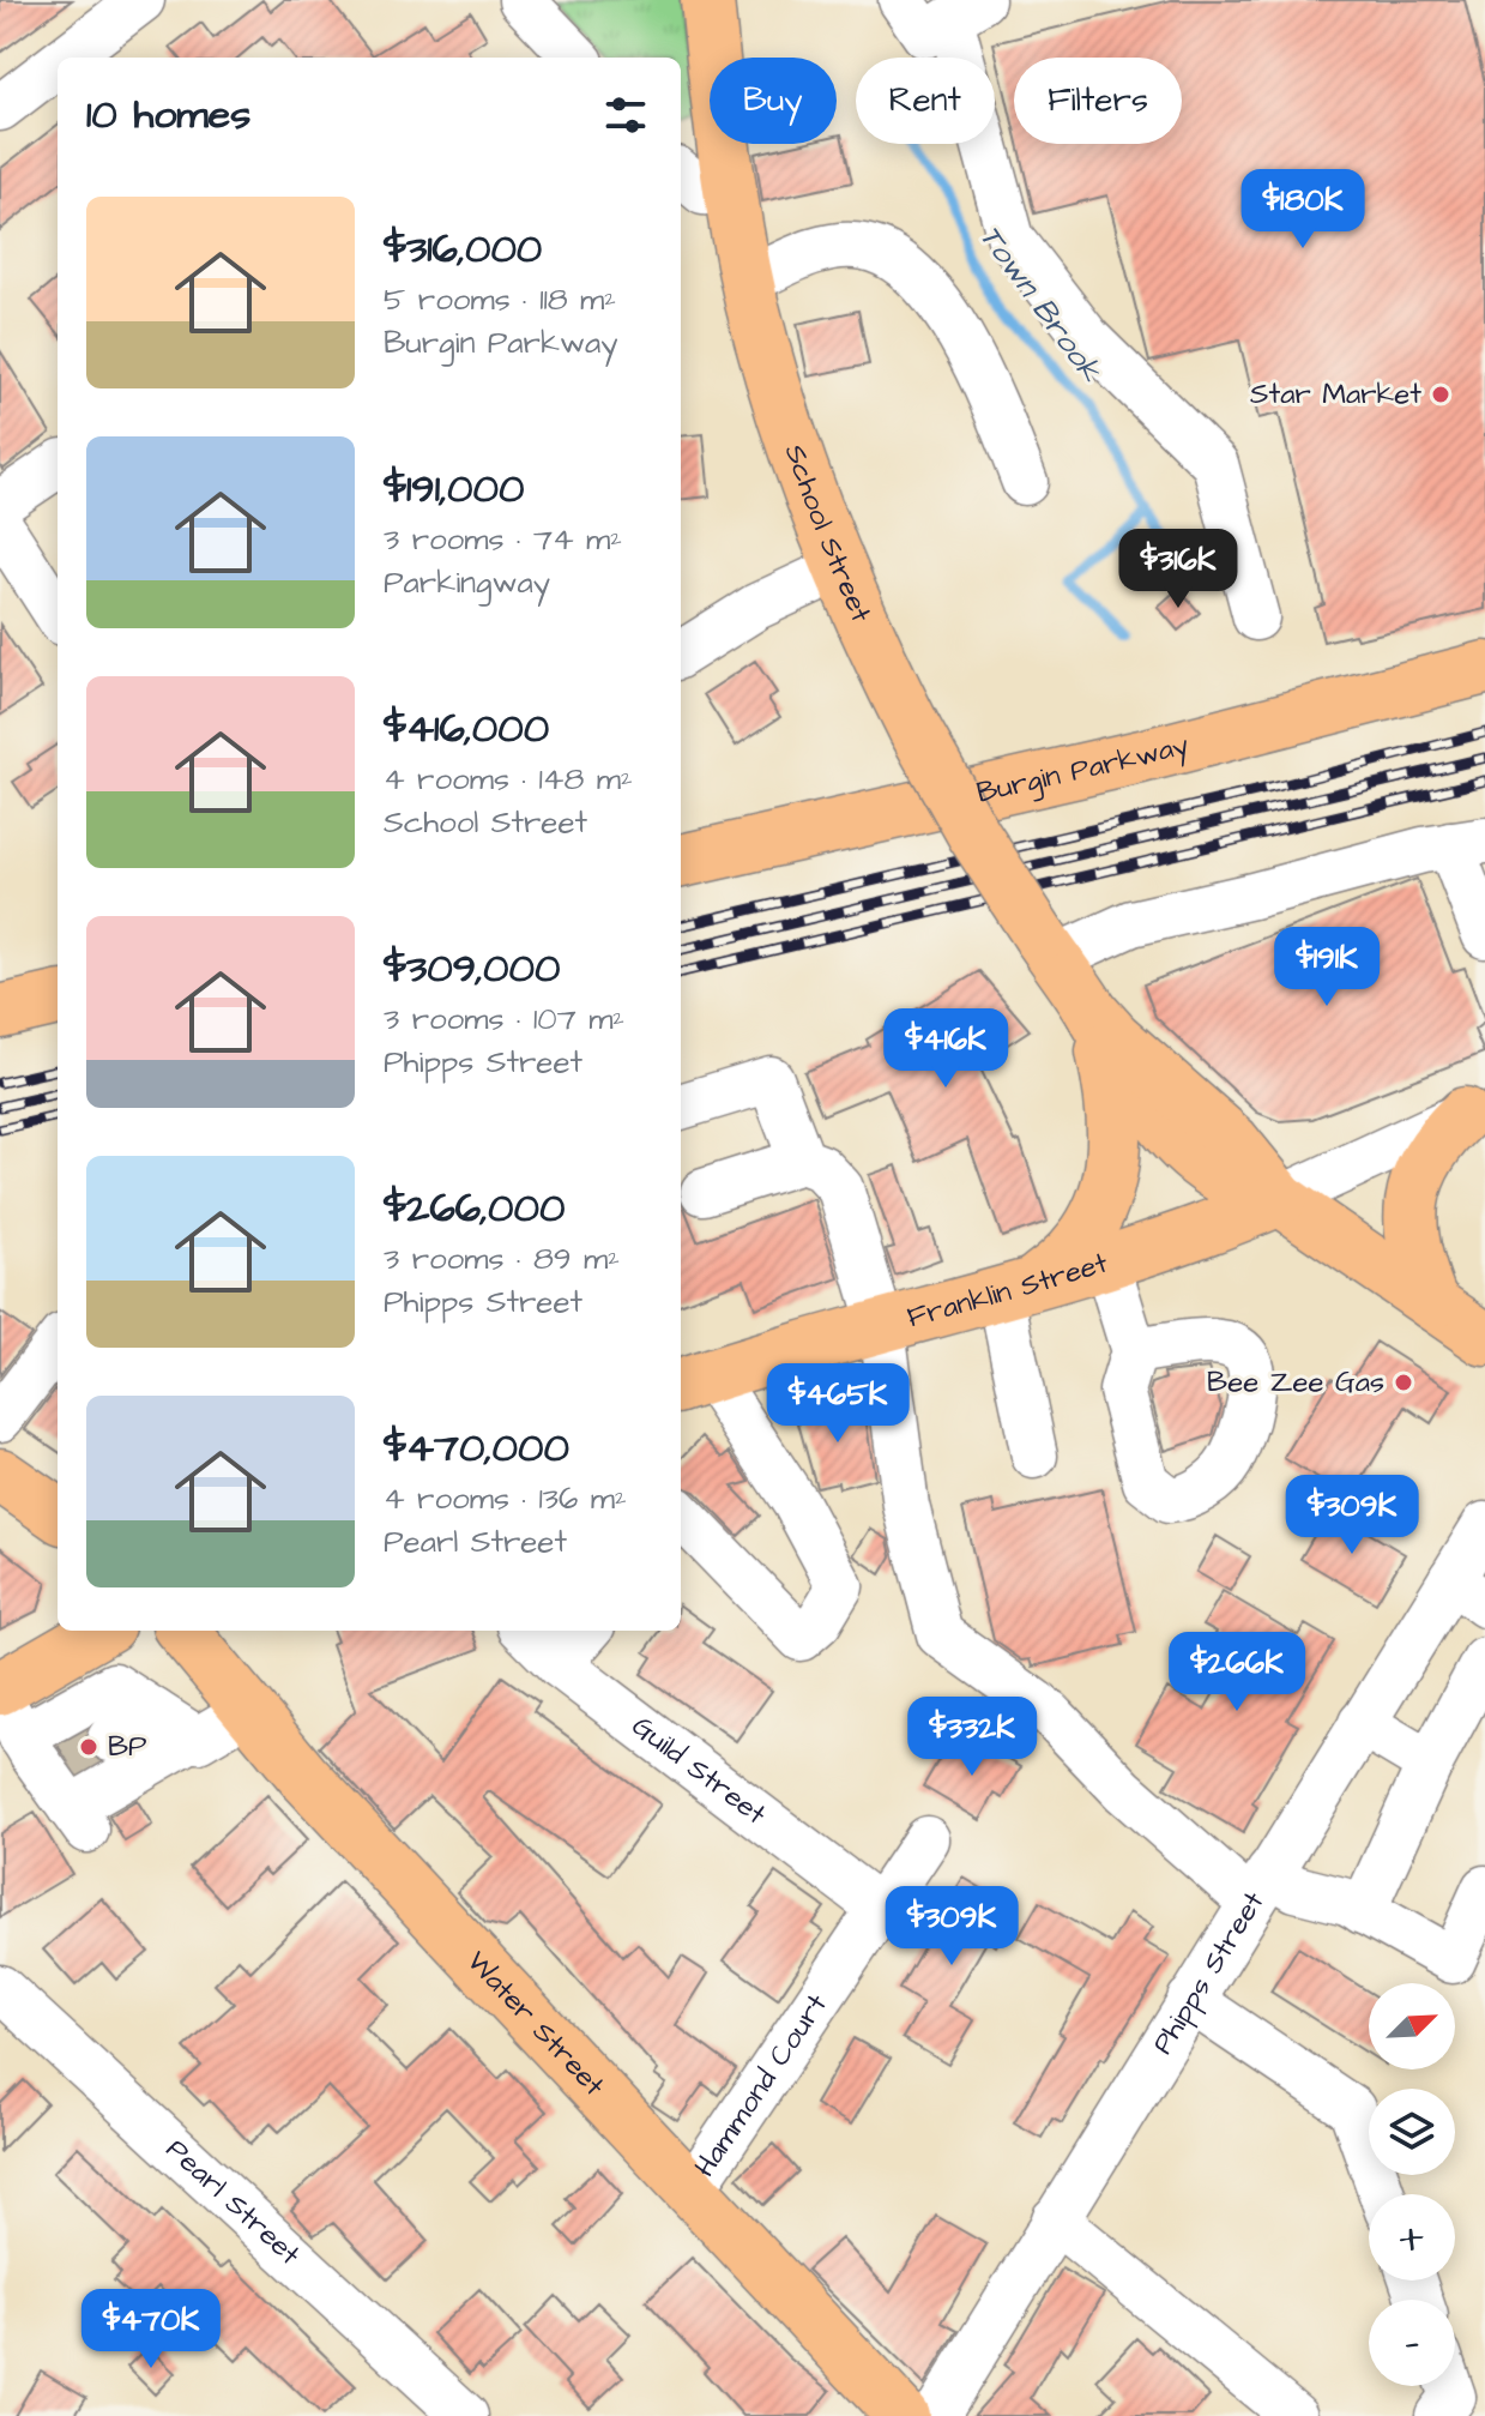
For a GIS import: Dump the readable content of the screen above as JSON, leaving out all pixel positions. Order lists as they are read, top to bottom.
{
  "streets": {
    "main road": [
      "School Street",
      "Burgin Parkway",
      "Franklin Street",
      "Water Street"
    ],
    "street": [
      "Guild Street",
      "Phipps Street",
      "Hammond Court",
      "Pearl Street"
    ]
  },
  "crossings": [
    ["School Street", "Franklin Street"],
    ["Guild Street", "Hammond Court"],
    ["Water Street", "Hammond Court"]
  ],
  "water": ["Town Brook"],
  "places": ["Star Market", "Bee Zee Gas", "BP"],
  "north": "top right",
  "page": {
    "chip": ["Buy", "Rent", "Filters"],
    "heading": "10 homes",
    "price": [
      "$180K",
      "$316K",
      "$191K",
      "$416K",
      "$465K",
      "$309K",
      "$266K",
      "$332K",
      "$309K",
      "$470K"
    ],
    "list": [
      {
        "name": "$316,000",
        "note": "5 rooms · 118 m² · Burgin Parkway"
      },
      {
        "name": "$191,000",
        "note": "3 rooms · 74 m² · Parkingway"
      },
      {
        "name": "$416,000",
        "note": "4 rooms · 148 m² · School Street"
      },
      {
        "name": "$309,000",
        "note": "3 rooms · 107 m² · Phipps Street"
      },
      {
        "name": "$266,000",
        "note": "3 rooms · 89 m² · Phipps Street"
      },
      {
        "name": "$470,000",
        "note": "4 rooms · 136 m² · Pearl Street"
      }
    ],
    "map_buttons": ["+", "−"]
  }
}
